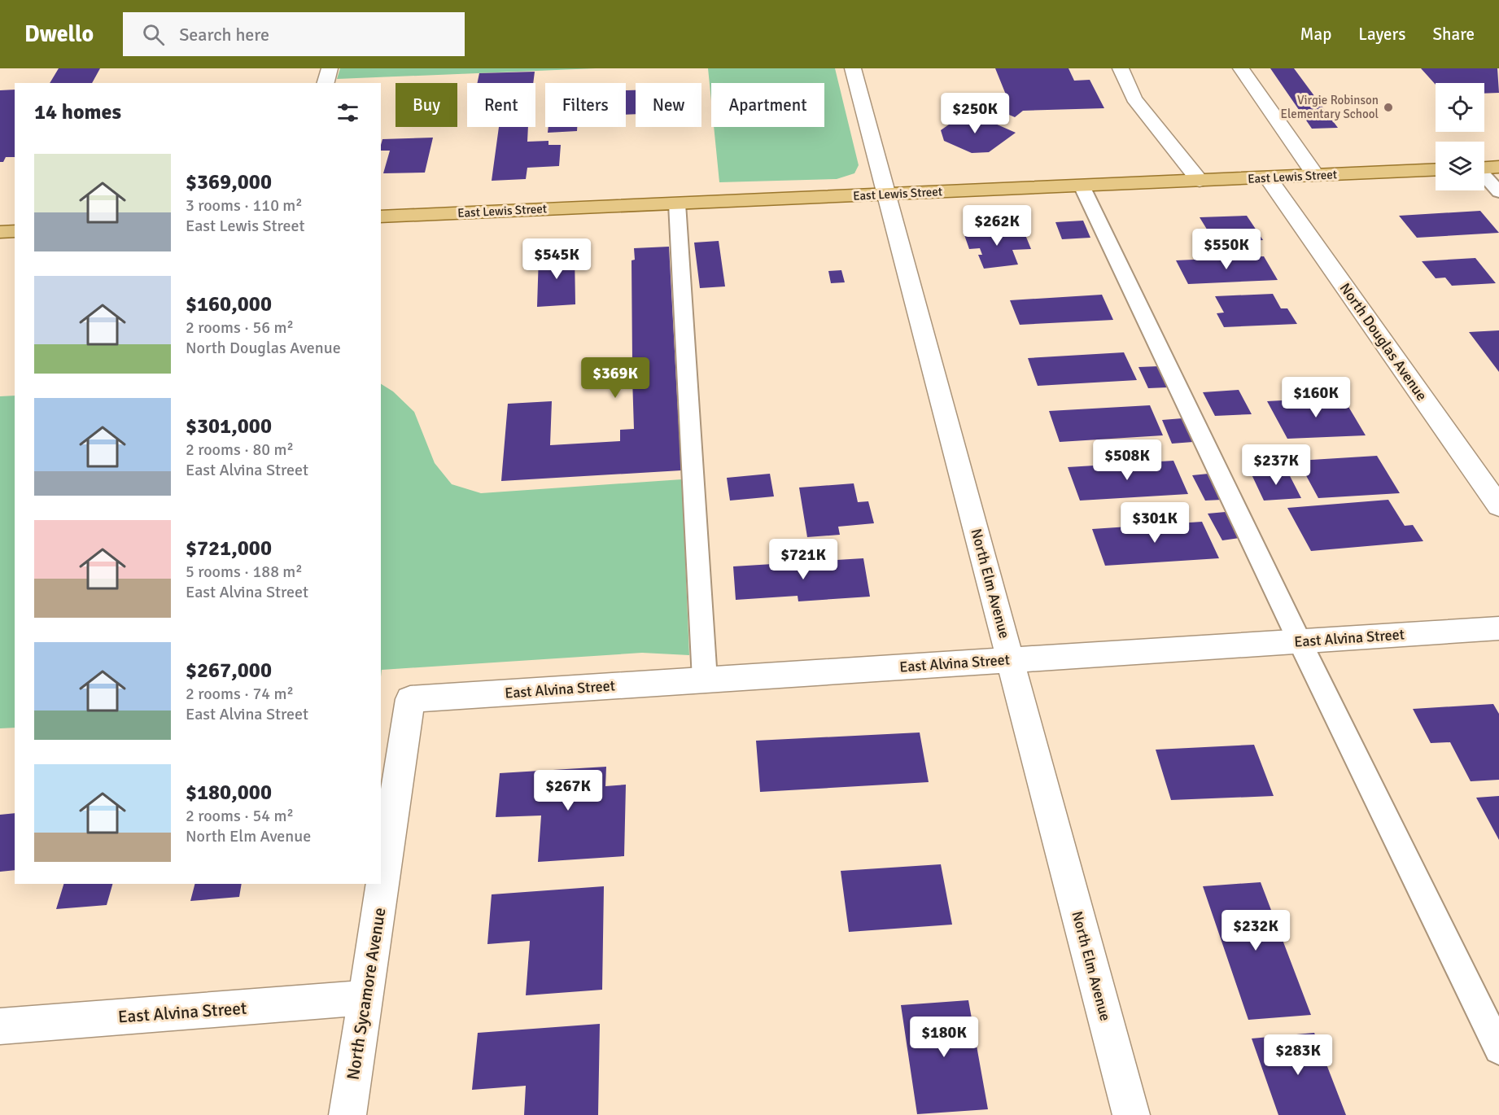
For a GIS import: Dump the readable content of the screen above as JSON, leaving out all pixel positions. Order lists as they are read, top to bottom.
{
  "streets": {
    "main road": ["East Lewis Street"],
    "street": [
      "North Douglas Avenue",
      "North Elm Avenue",
      "East Alvina Street",
      "North Sycamore Avenue"
    ]
  },
  "crossings": [
    ["East Lewis Street", "North Douglas Avenue"],
    ["East Lewis Street", "North Elm Avenue"],
    ["North Elm Avenue", "East Alvina Street"],
    ["East Alvina Street", "North Sycamore Avenue"]
  ],
  "places": ["Virgie Robinson Elementary School"],
  "page": {
    "header": "Dwello",
    "search": "Search here",
    "nav": ["Map", "Layers", "Share"],
    "chip": [
      "Buy",
      "Rent",
      "Filters",
      "New",
      "Apartment"
    ],
    "heading": "14 homes",
    "price": [
      "$250K",
      "$262K",
      "$550K",
      "$545K",
      "$369K",
      "$160K",
      "$508K",
      "$237K",
      "$301K",
      "$721K",
      "$267K",
      "$232K",
      "$180K",
      "$283K"
    ],
    "list": [
      {
        "name": "$369,000",
        "note": "3 rooms · 110 m² · East Lewis Street"
      },
      {
        "name": "$160,000",
        "note": "2 rooms · 56 m² · North Douglas Avenue"
      },
      {
        "name": "$301,000",
        "note": "2 rooms · 80 m² · East Alvina Street"
      },
      {
        "name": "$721,000",
        "note": "5 rooms · 188 m² · East Alvina Street"
      },
      {
        "name": "$267,000",
        "note": "2 rooms · 74 m² · East Alvina Street"
      },
      {
        "name": "$180,000",
        "note": "2 rooms · 54 m² · North Elm Avenue"
      }
    ]
  }
}
